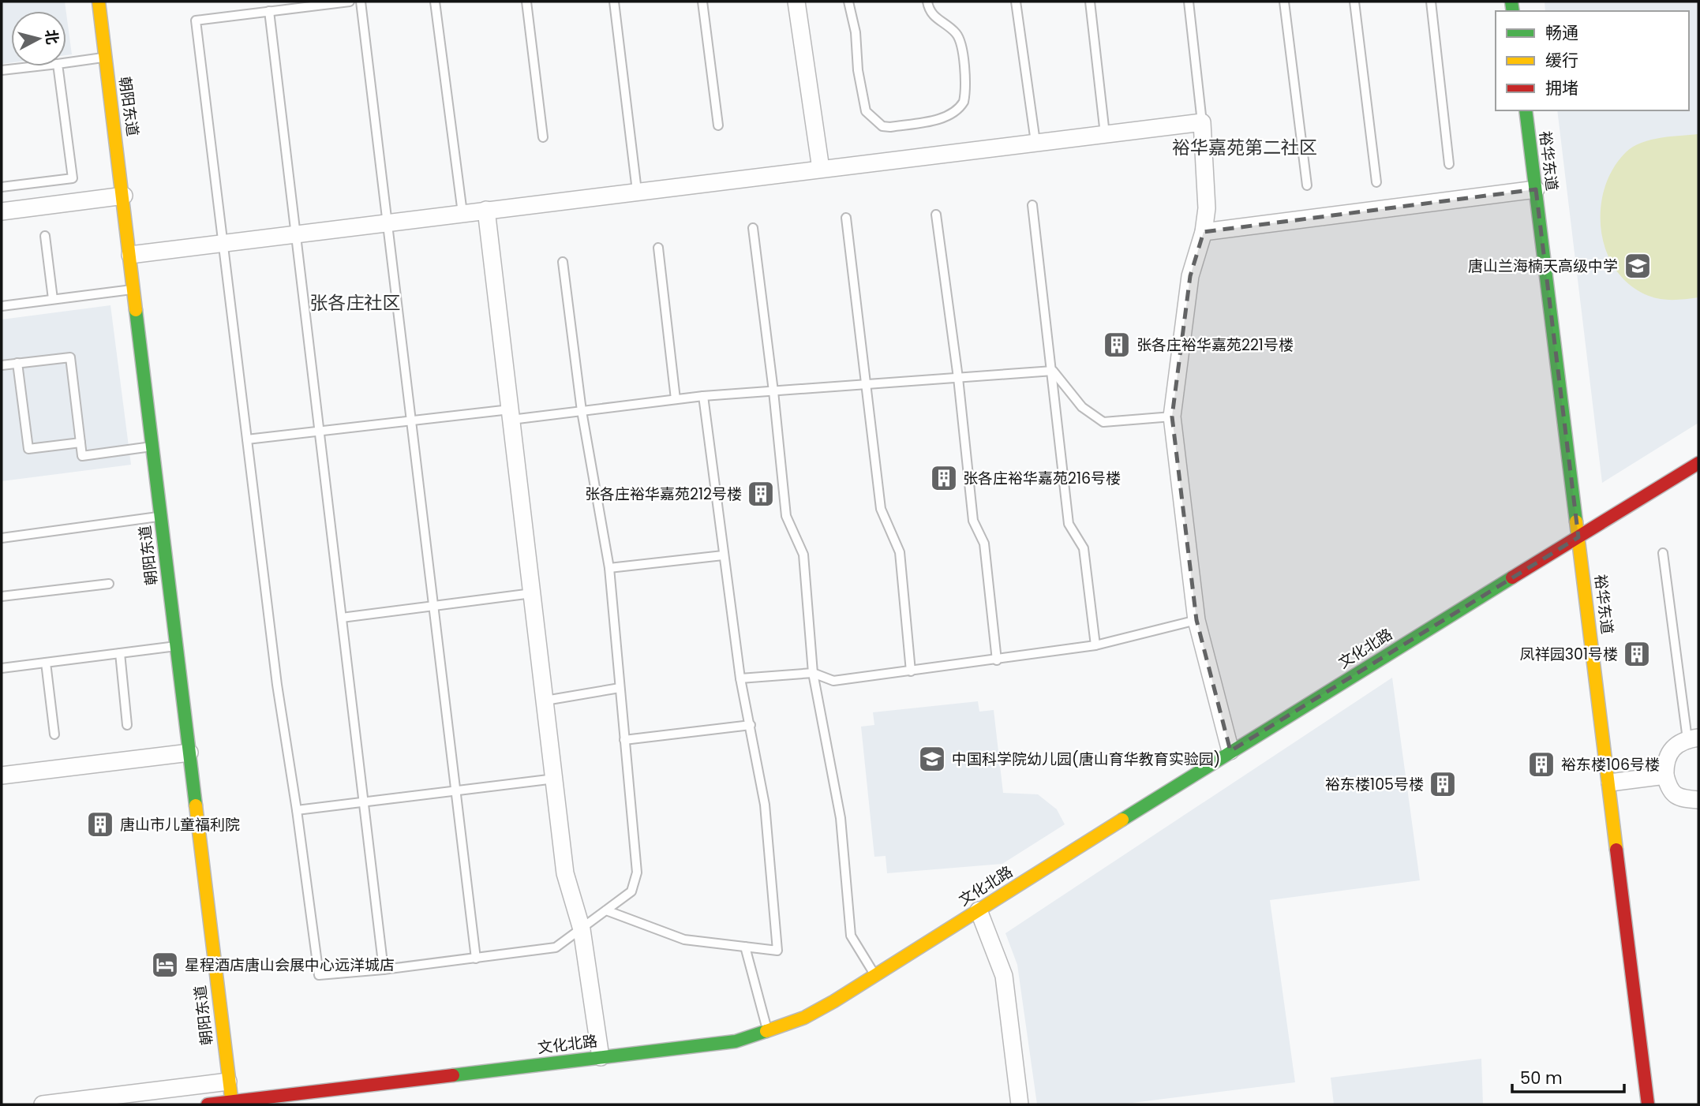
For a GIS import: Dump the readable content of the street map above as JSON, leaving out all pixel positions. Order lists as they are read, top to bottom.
{
  "streets": {
    "street": ["朝阳东道", "裕华东道", "文化北路"]
  },
  "crossings": [
    ["朝阳东道", "文化北路"],
    ["裕华东道", "文化北路"]
  ],
  "districts": ["裕华嘉苑第二社区", "张各庄社区"],
  "places": {
    "school or university": ["唐山兰海楠天高级中学", "中国科学院幼儿园(唐山育华教育实验园)"],
    "building": [
      "张各庄裕华嘉苑221号楼",
      "张各庄裕华嘉苑216号楼",
      "张各庄裕华嘉苑212号楼",
      "凤祥园301号楼",
      "裕东楼106号楼",
      "裕东楼105号楼",
      "唐山市儿童福利院"
    ],
    "hotel": ["星程酒店唐山会展中心远洋城店"]
  },
  "legend": ["畅通", "缓行", "拥堵"],
  "scale_bar": "50 m",
  "north": "right"
}
